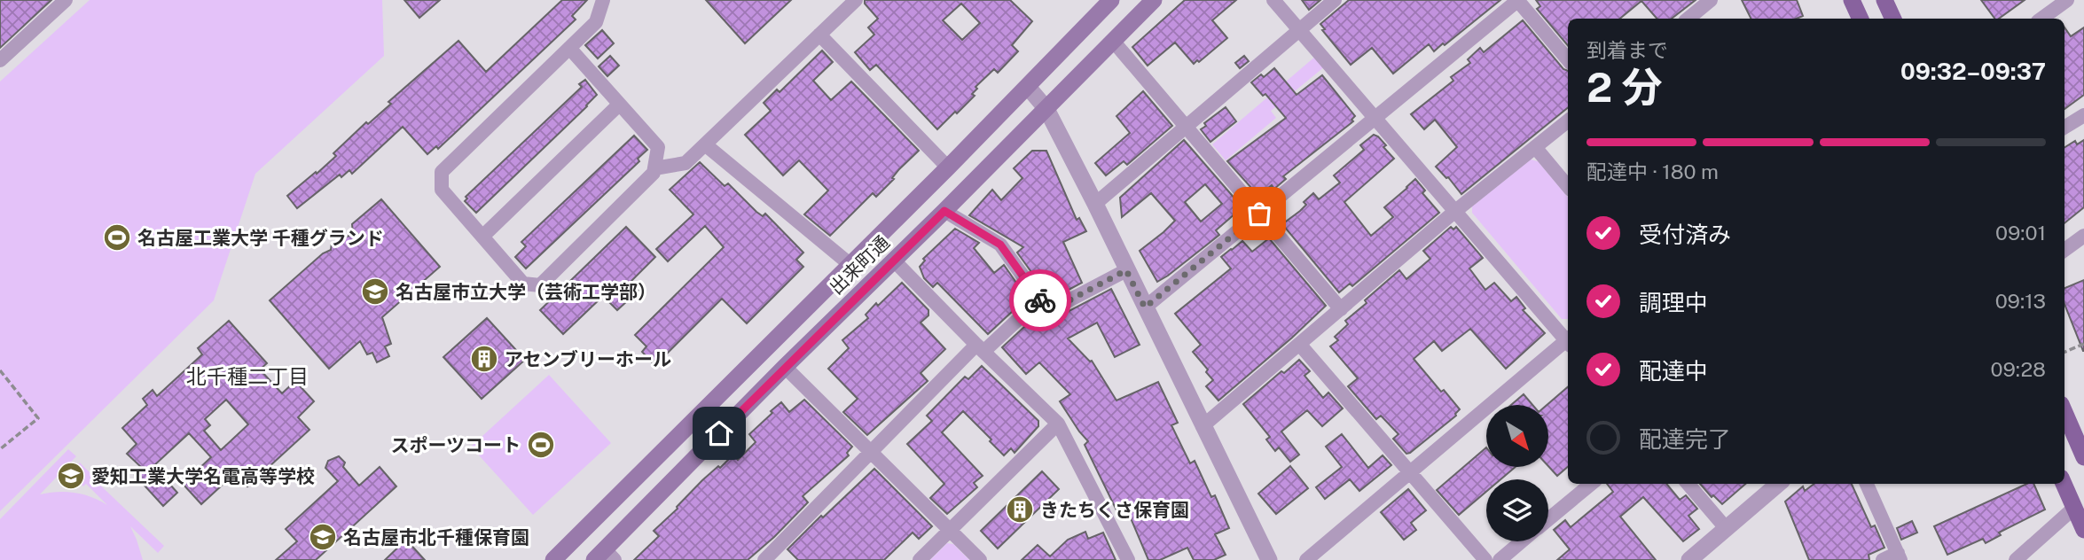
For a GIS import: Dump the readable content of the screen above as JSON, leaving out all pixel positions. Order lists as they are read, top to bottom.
{
  "streets": {
    "main road": ["出来町通"]
  },
  "districts": ["北千種二丁目"],
  "places": {
    "sports": ["名古屋工業大学 千種グランド", "スポーツコート"],
    "school or university": ["名古屋市立大学（芸術工学部）", "愛知工業大学名電高等学校", "名古屋市北千種保育園"],
    "building": ["アセンブリーホール", "きたちくさ保育園"]
  },
  "north": "bottom right",
  "page": {
    "heading": ["2 分", "到着まで", "09:32–09:37"],
    "bar": "配達中 · 180 m",
    "list": [
      ["受付済み", "09:01"],
      ["調理中", "09:13"],
      ["配達中", "09:28"],
      "配達完了"
    ]
  }
}
